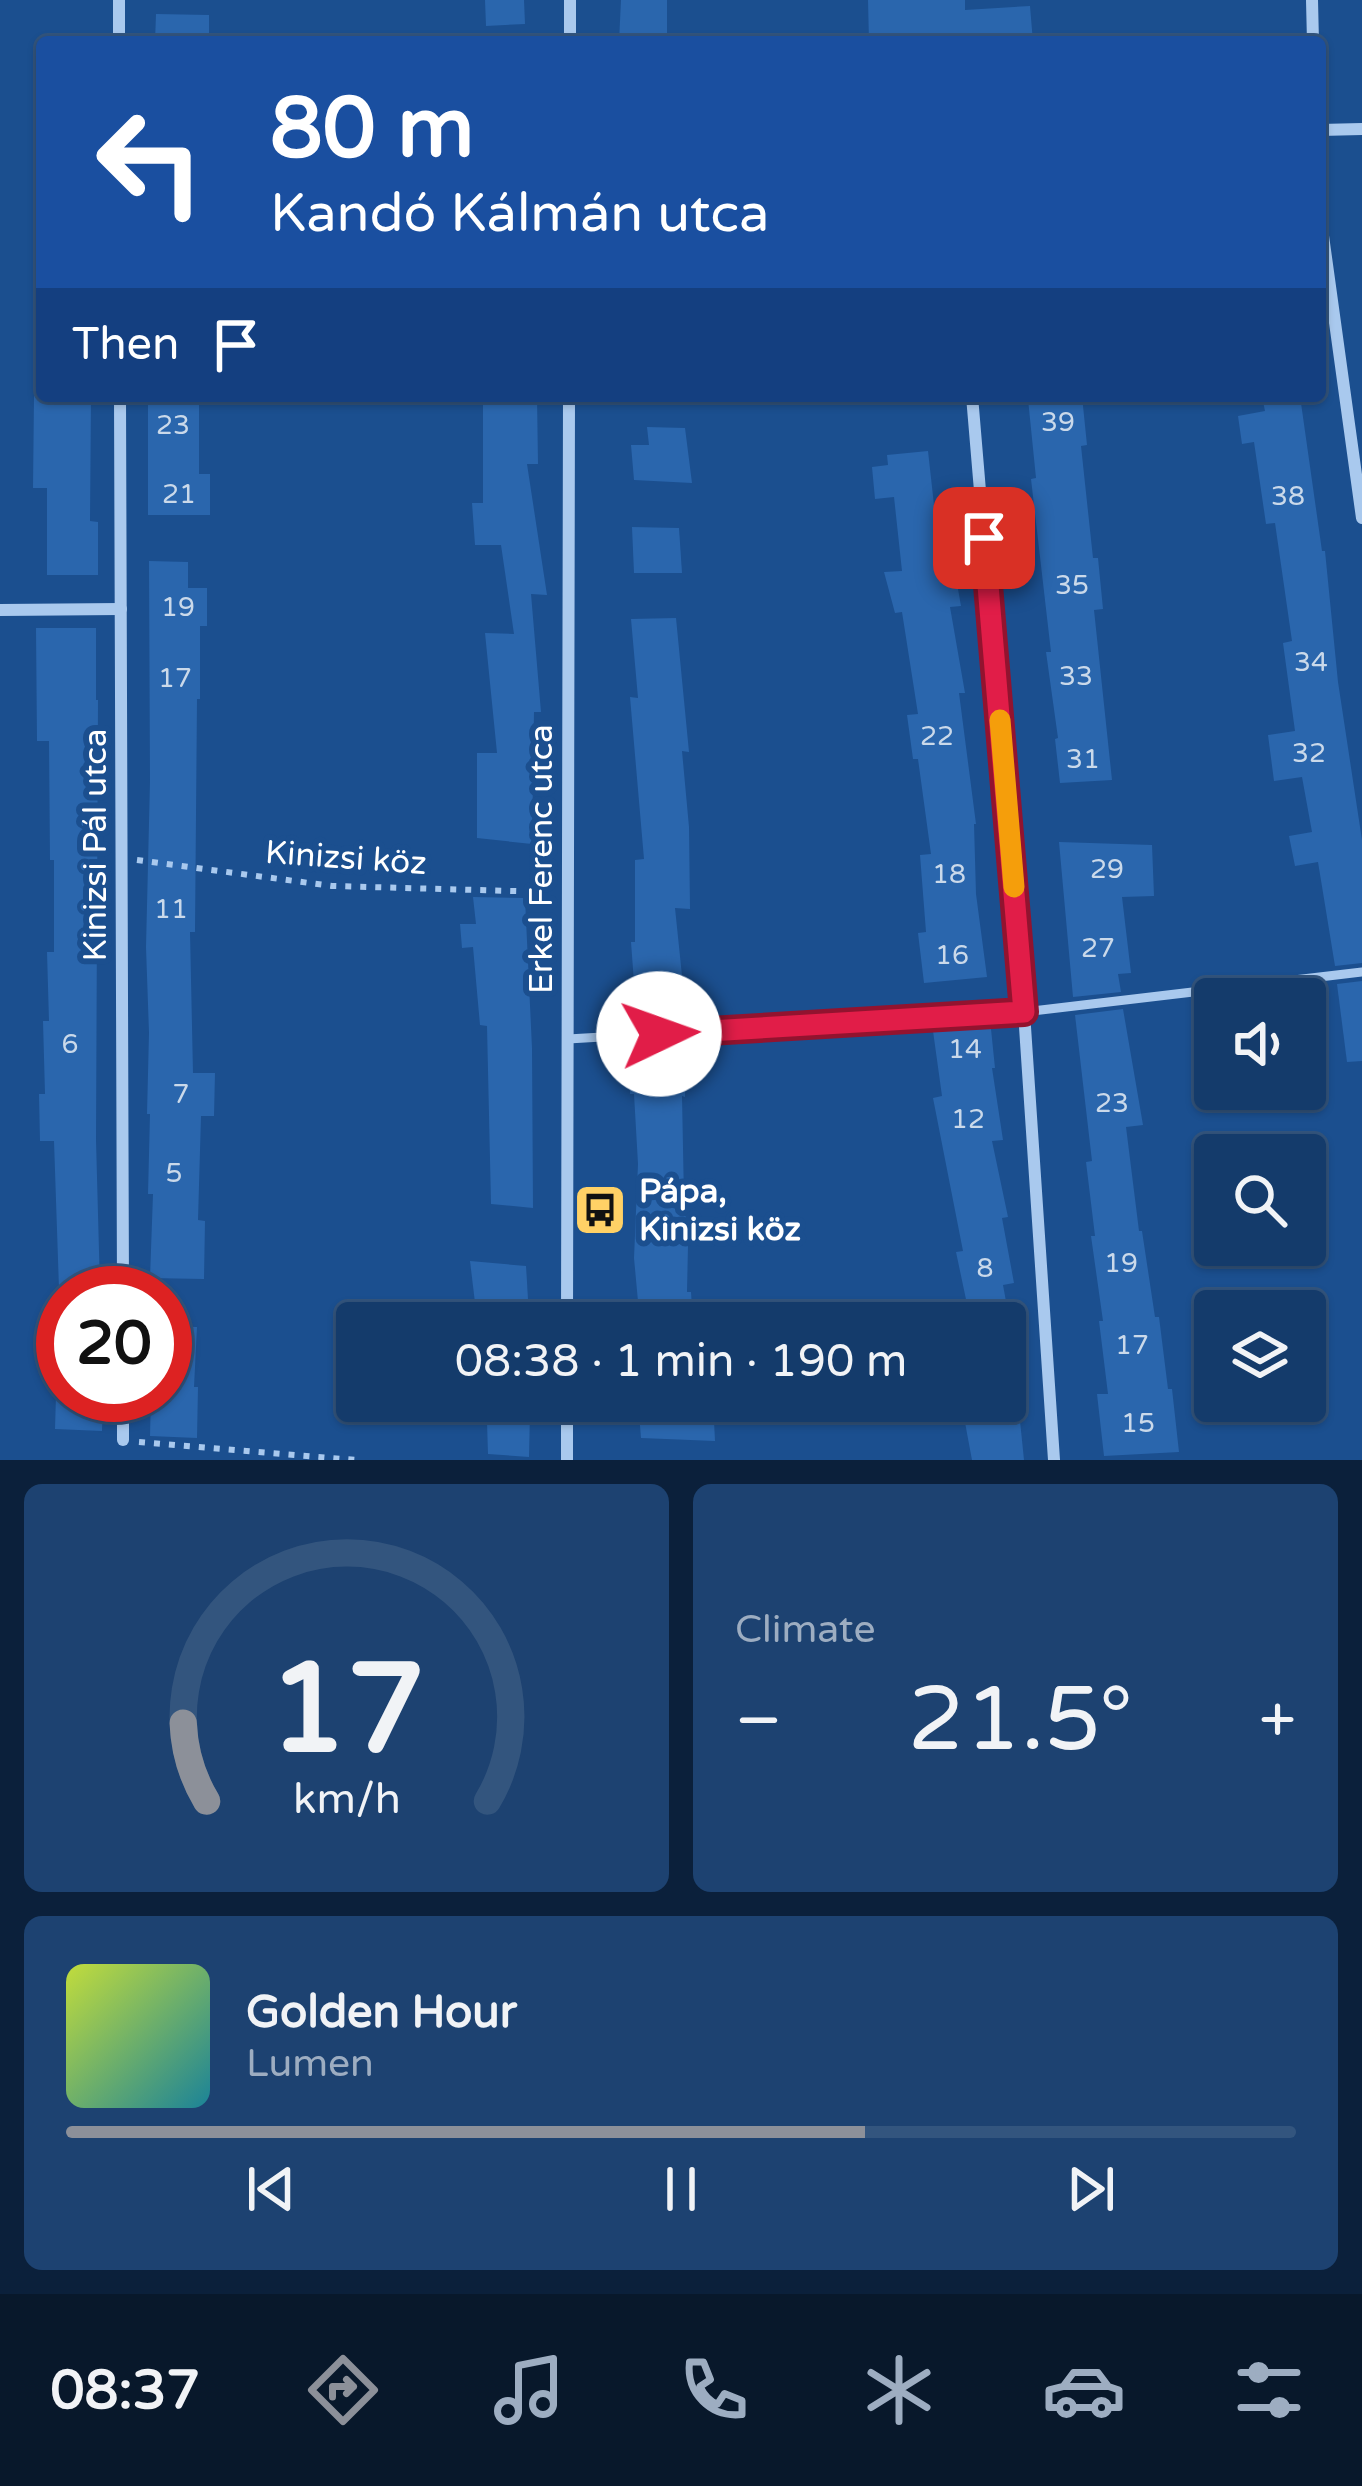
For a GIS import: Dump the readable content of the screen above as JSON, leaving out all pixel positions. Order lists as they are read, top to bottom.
{
  "streets": {
    "street": ["Kinizsi Pál utca", "Erkel Ferenc utca"],
    "path": ["Kinizsi köz"]
  },
  "crossings": [
    ["Kinizsi Pál utca", "Kinizsi köz"],
    ["Kinizsi köz", "Erkel Ferenc utca"]
  ],
  "places": {
    "bus stop": ["Pápa, Kinizsi köz"]
  },
  "house_numbers": [
    "39",
    "23",
    "21",
    "38",
    "35",
    "19",
    "34",
    "33",
    "17",
    "22",
    "32",
    "31",
    "29",
    "18",
    "11",
    "27",
    "16",
    "6",
    "14",
    "7",
    "23",
    "12",
    "5",
    "19",
    "8",
    "17",
    "15"
  ],
  "page": {
    "turn": ["80 m", "Kandó Kálmán utca"],
    "then": "Then",
    "limit": "20",
    "trip": "08:38 · 1 min · 190 m",
    "tile": "Climate",
    "heat": ["−", "21.5°", "+"],
    "song": ["Golden Hour", "Lumen"],
    "tabs": "08:37",
    "gauge": ["17", "km/h"]
  }
}
